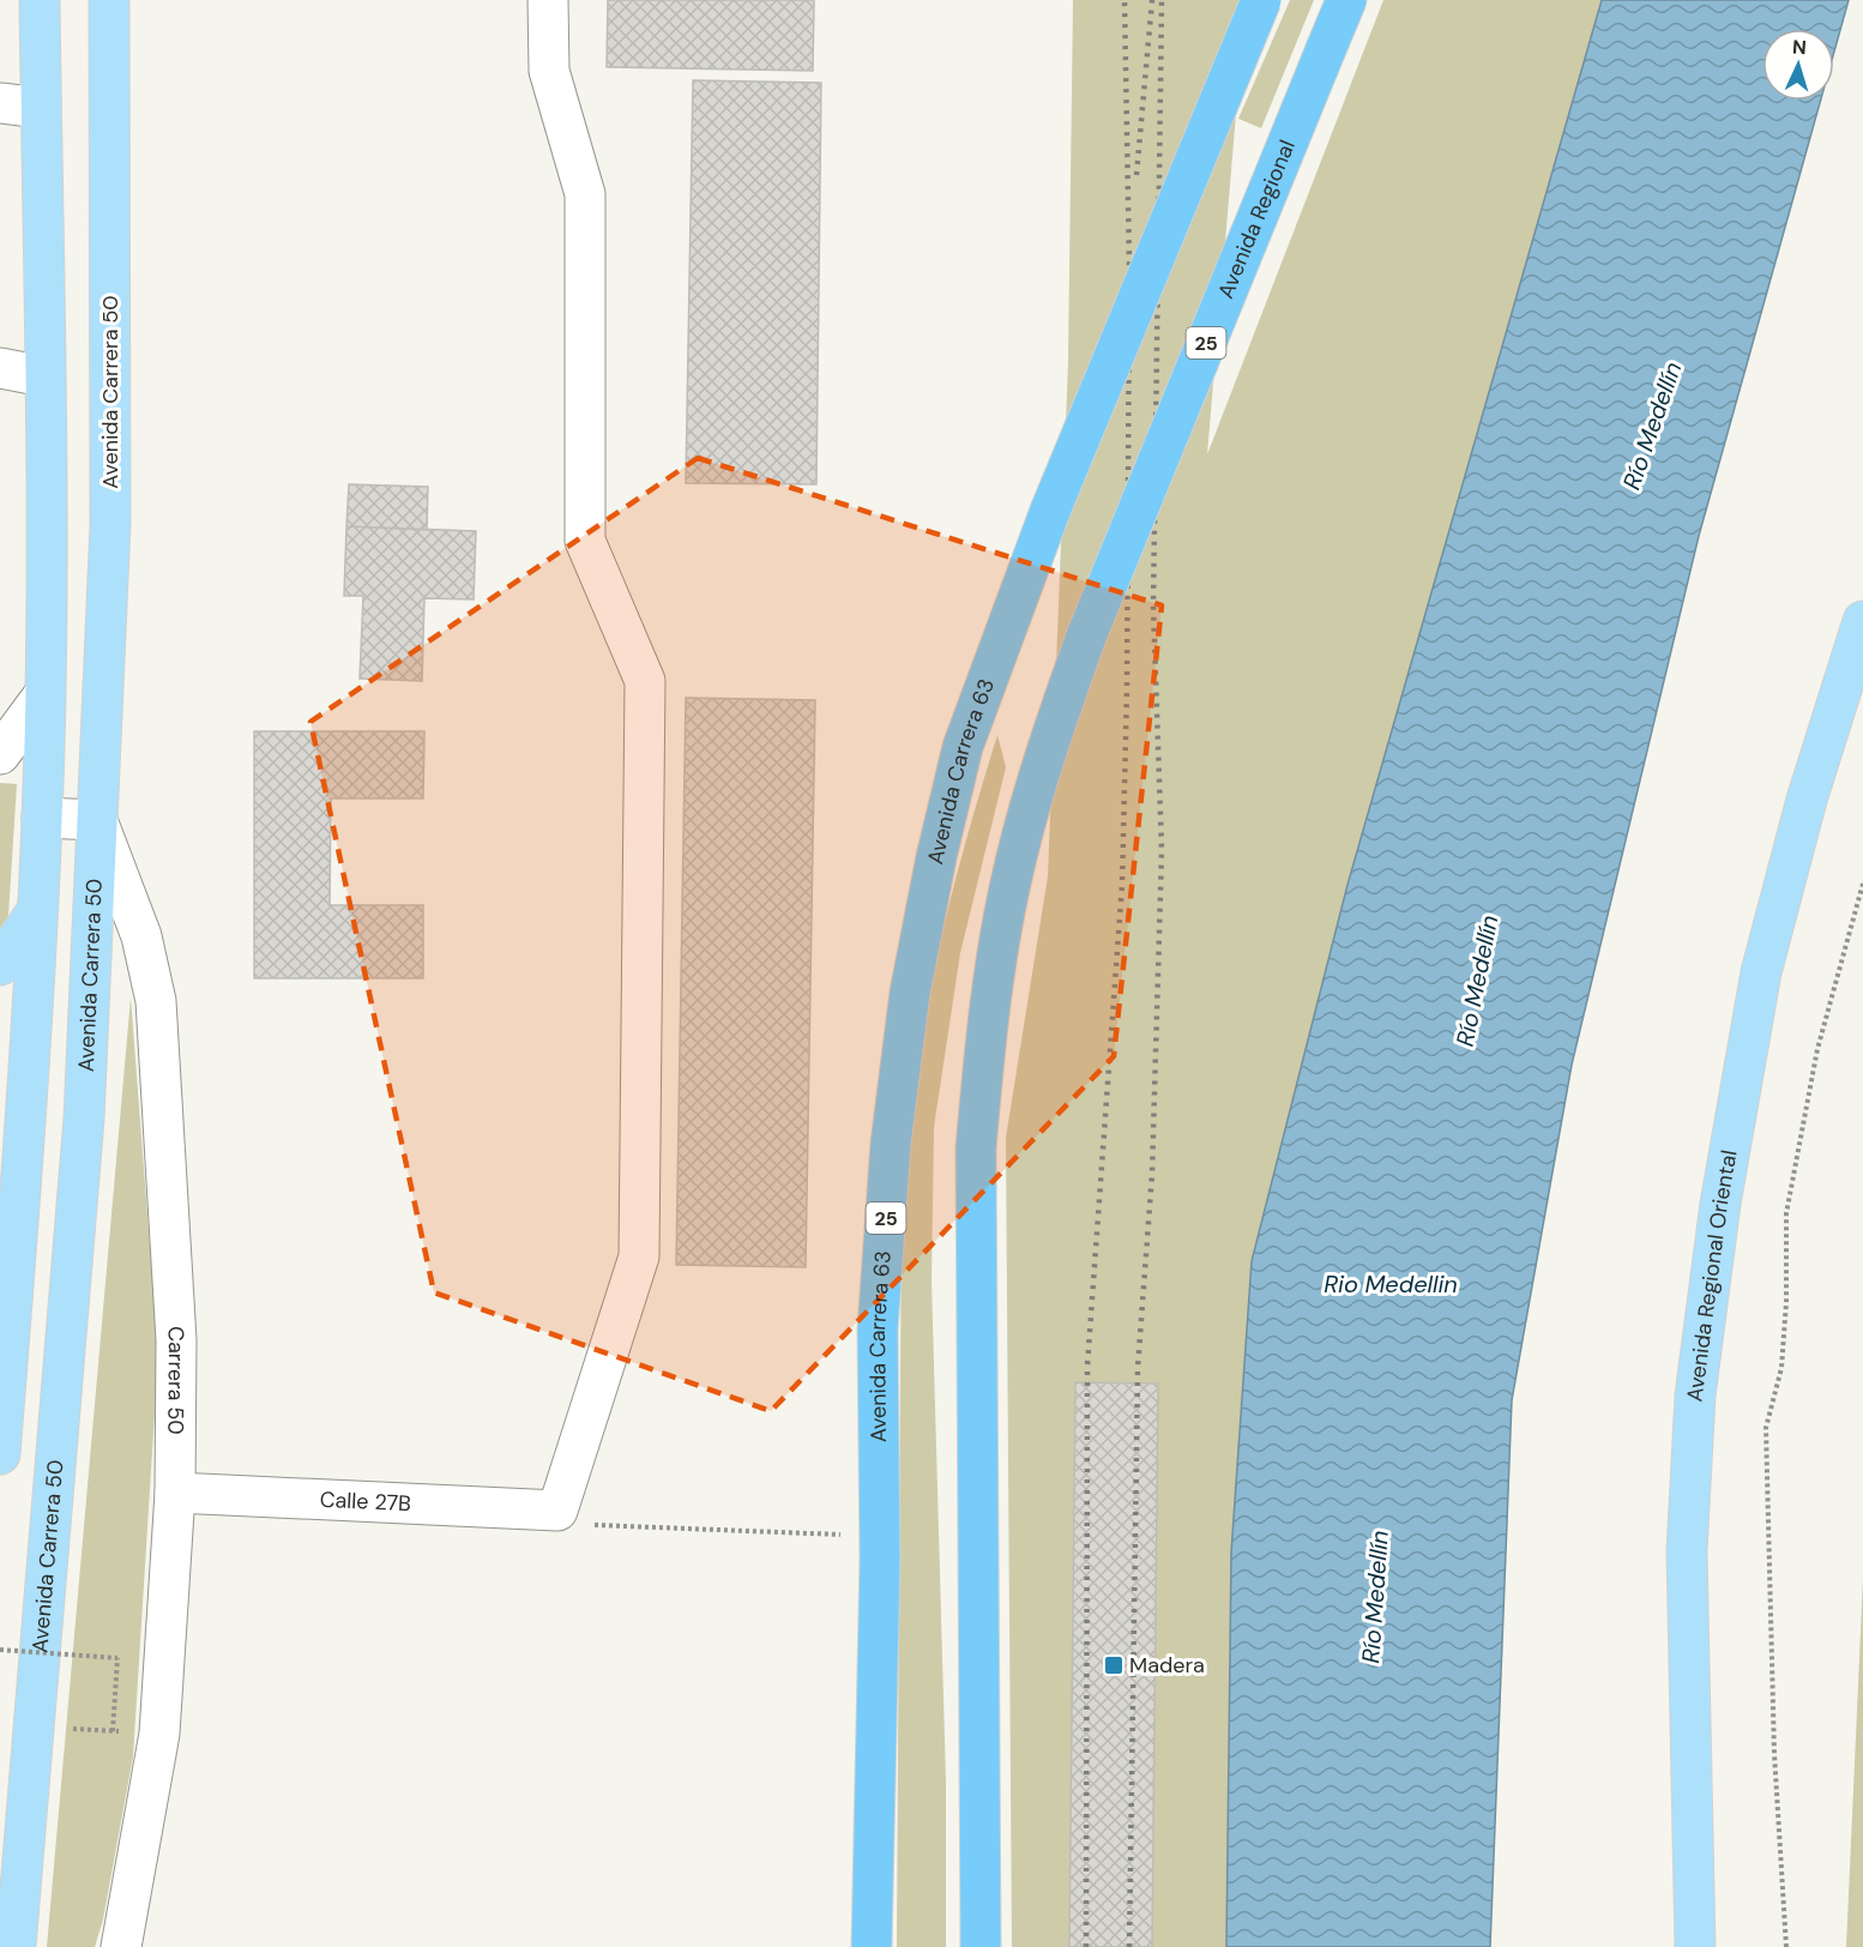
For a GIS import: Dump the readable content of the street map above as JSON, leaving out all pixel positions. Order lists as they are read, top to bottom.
{
  "streets": {
    "highway": ["Avenida Regional", "25", "Avenida Carrera 63"],
    "main road": ["Avenida Carrera 50", "Avenida Regional Oriental"],
    "street": ["Carrera 50", "Calle 27B"]
  },
  "crossings": [
    ["Avenida Carrera 50", "Carrera 50"],
    ["Carrera 50", "Calle 27B"]
  ],
  "water": ["Río Medellín", "Rio Medellin"],
  "places": {
    "transit": ["Madera"]
  },
  "north": "top"
}
